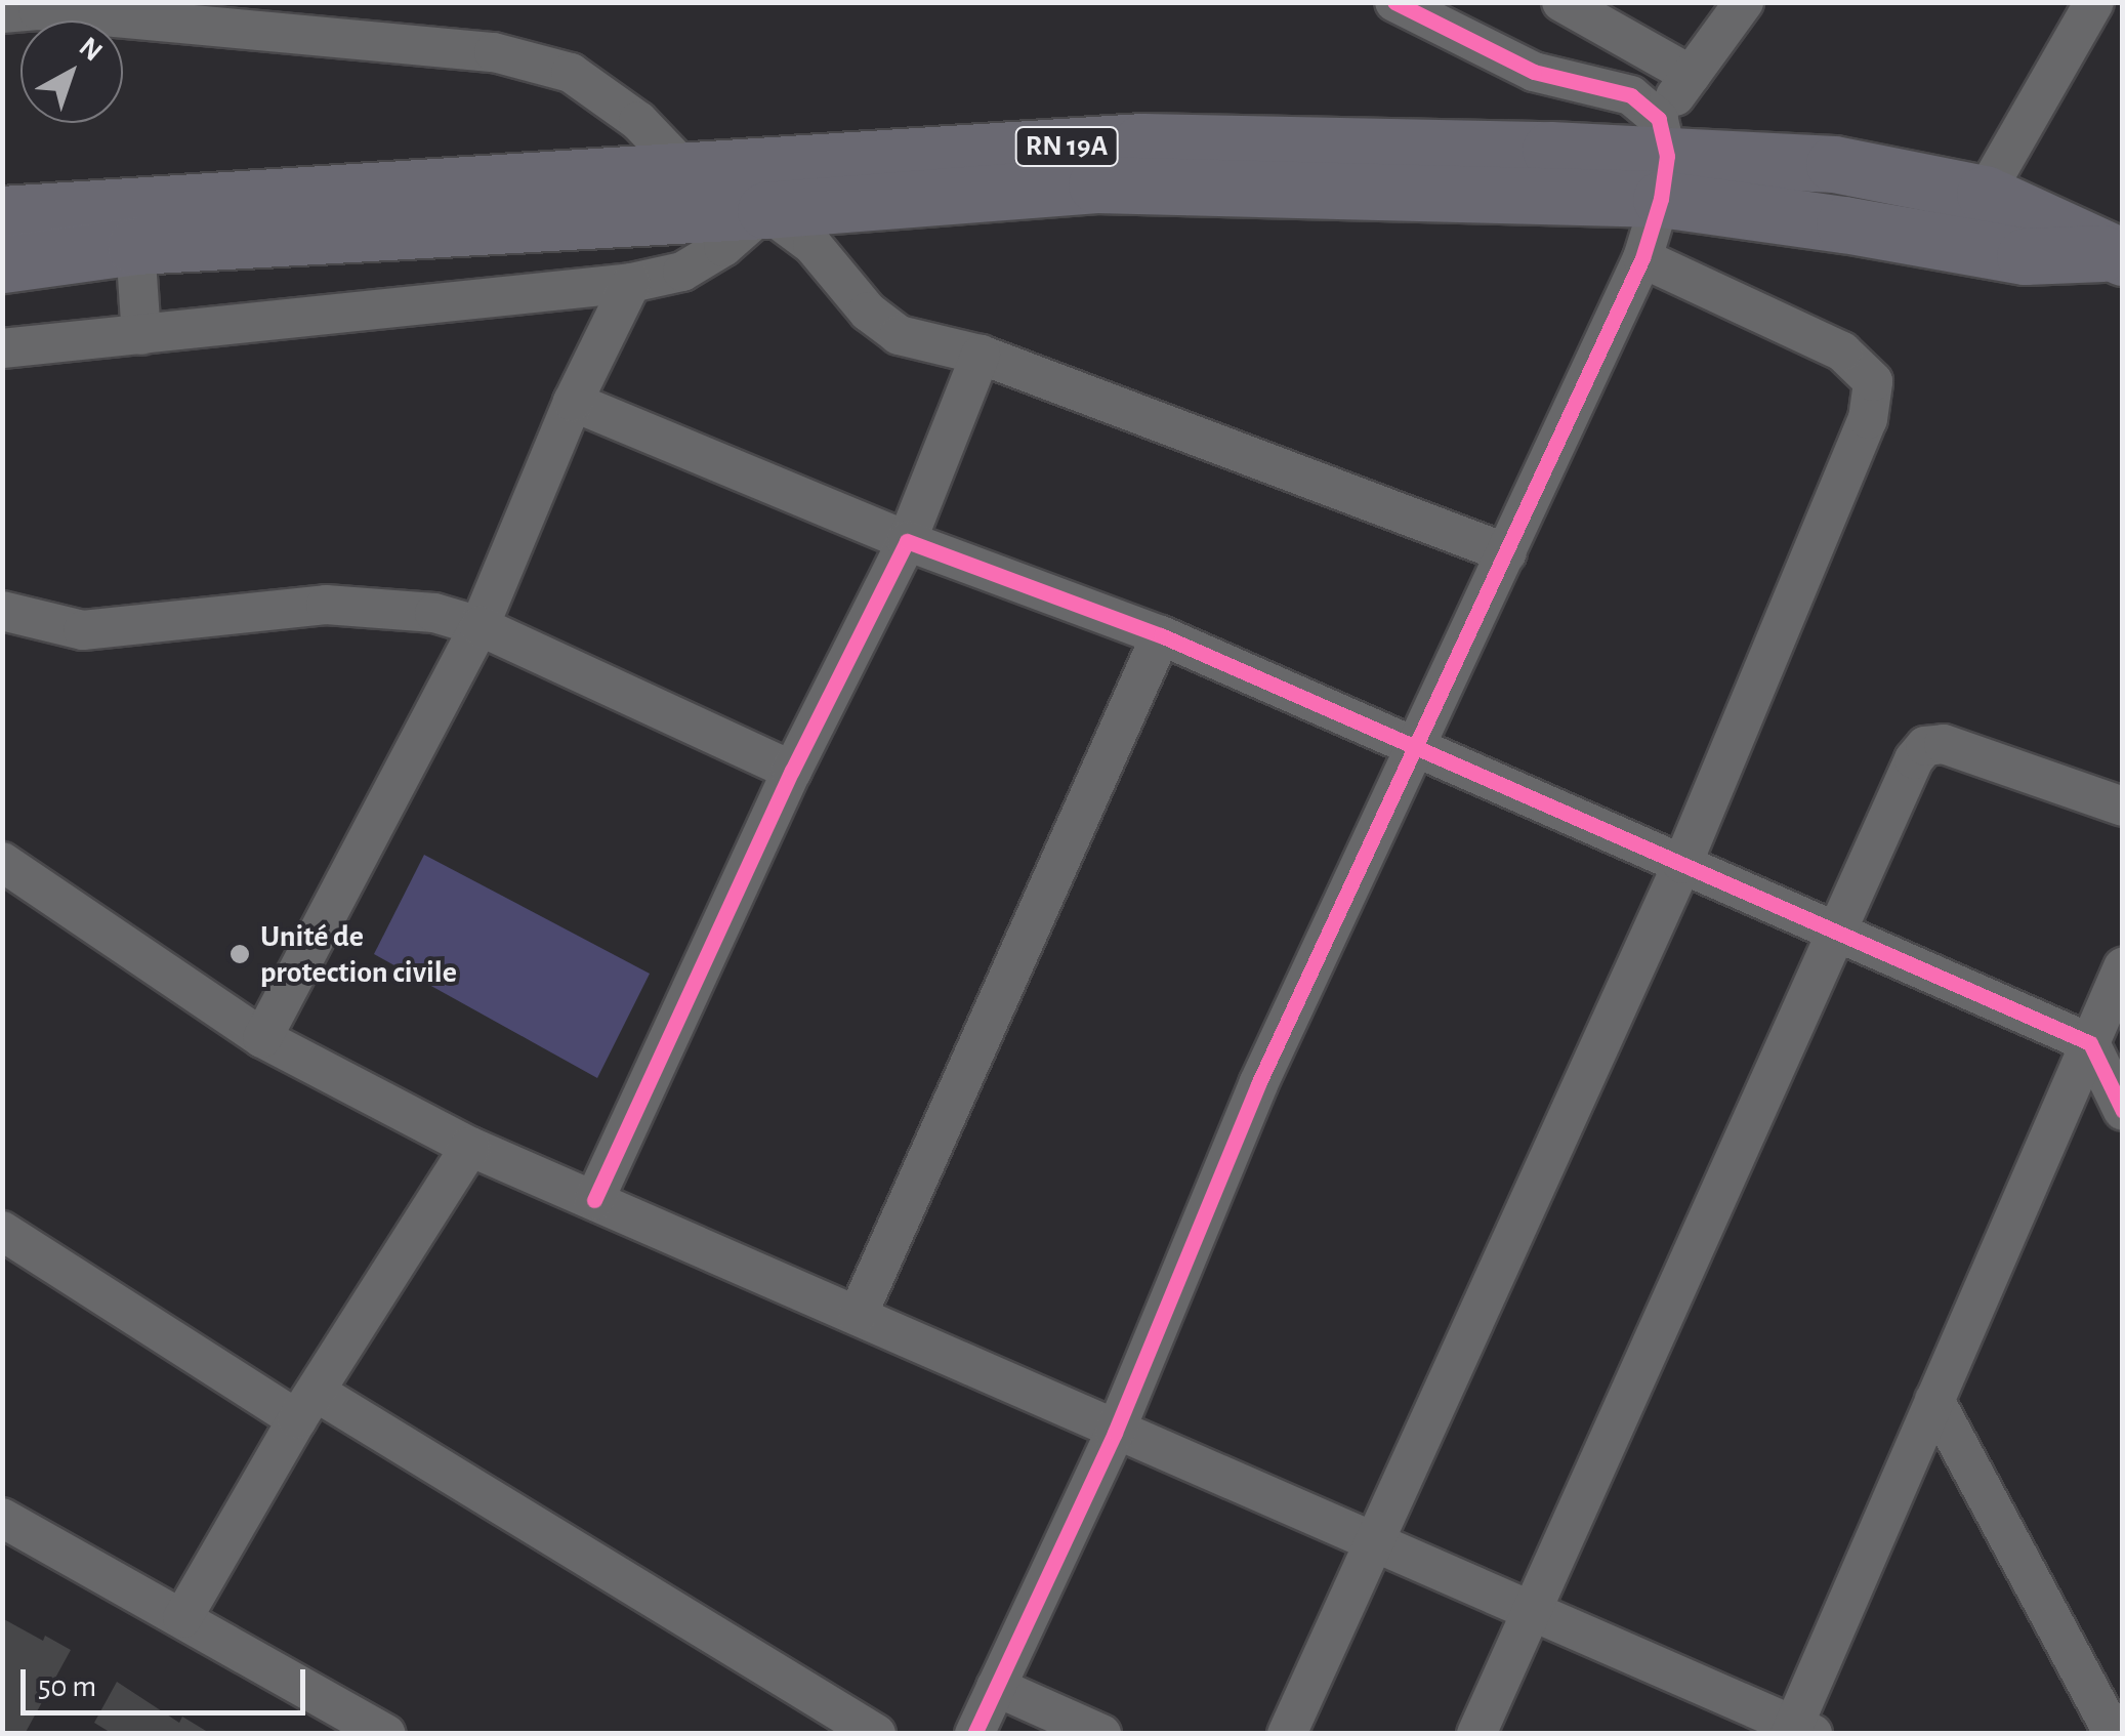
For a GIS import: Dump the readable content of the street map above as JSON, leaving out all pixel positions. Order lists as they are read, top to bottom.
{
  "streets": {
    "main road": ["RN 19A"]
  },
  "places": ["Unité de protection civile"],
  "scale_bar": "50 m",
  "north": "top right"
}
